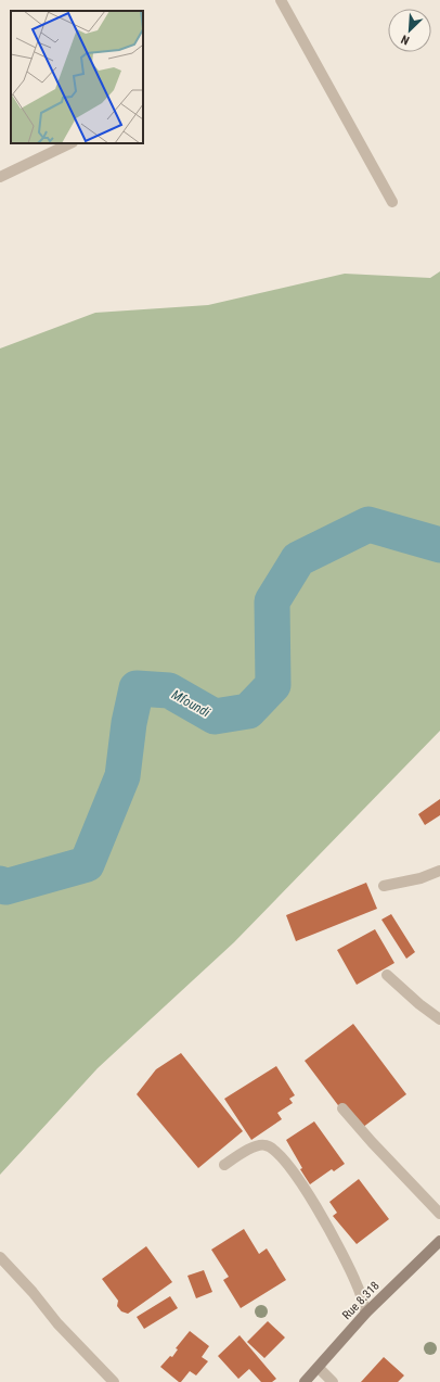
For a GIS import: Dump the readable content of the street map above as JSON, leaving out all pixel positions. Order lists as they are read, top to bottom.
{
  "streets": {
    "main road": ["Rue 8.318"]
  },
  "water": ["Mfoundi"],
  "north": "bottom left"
}
